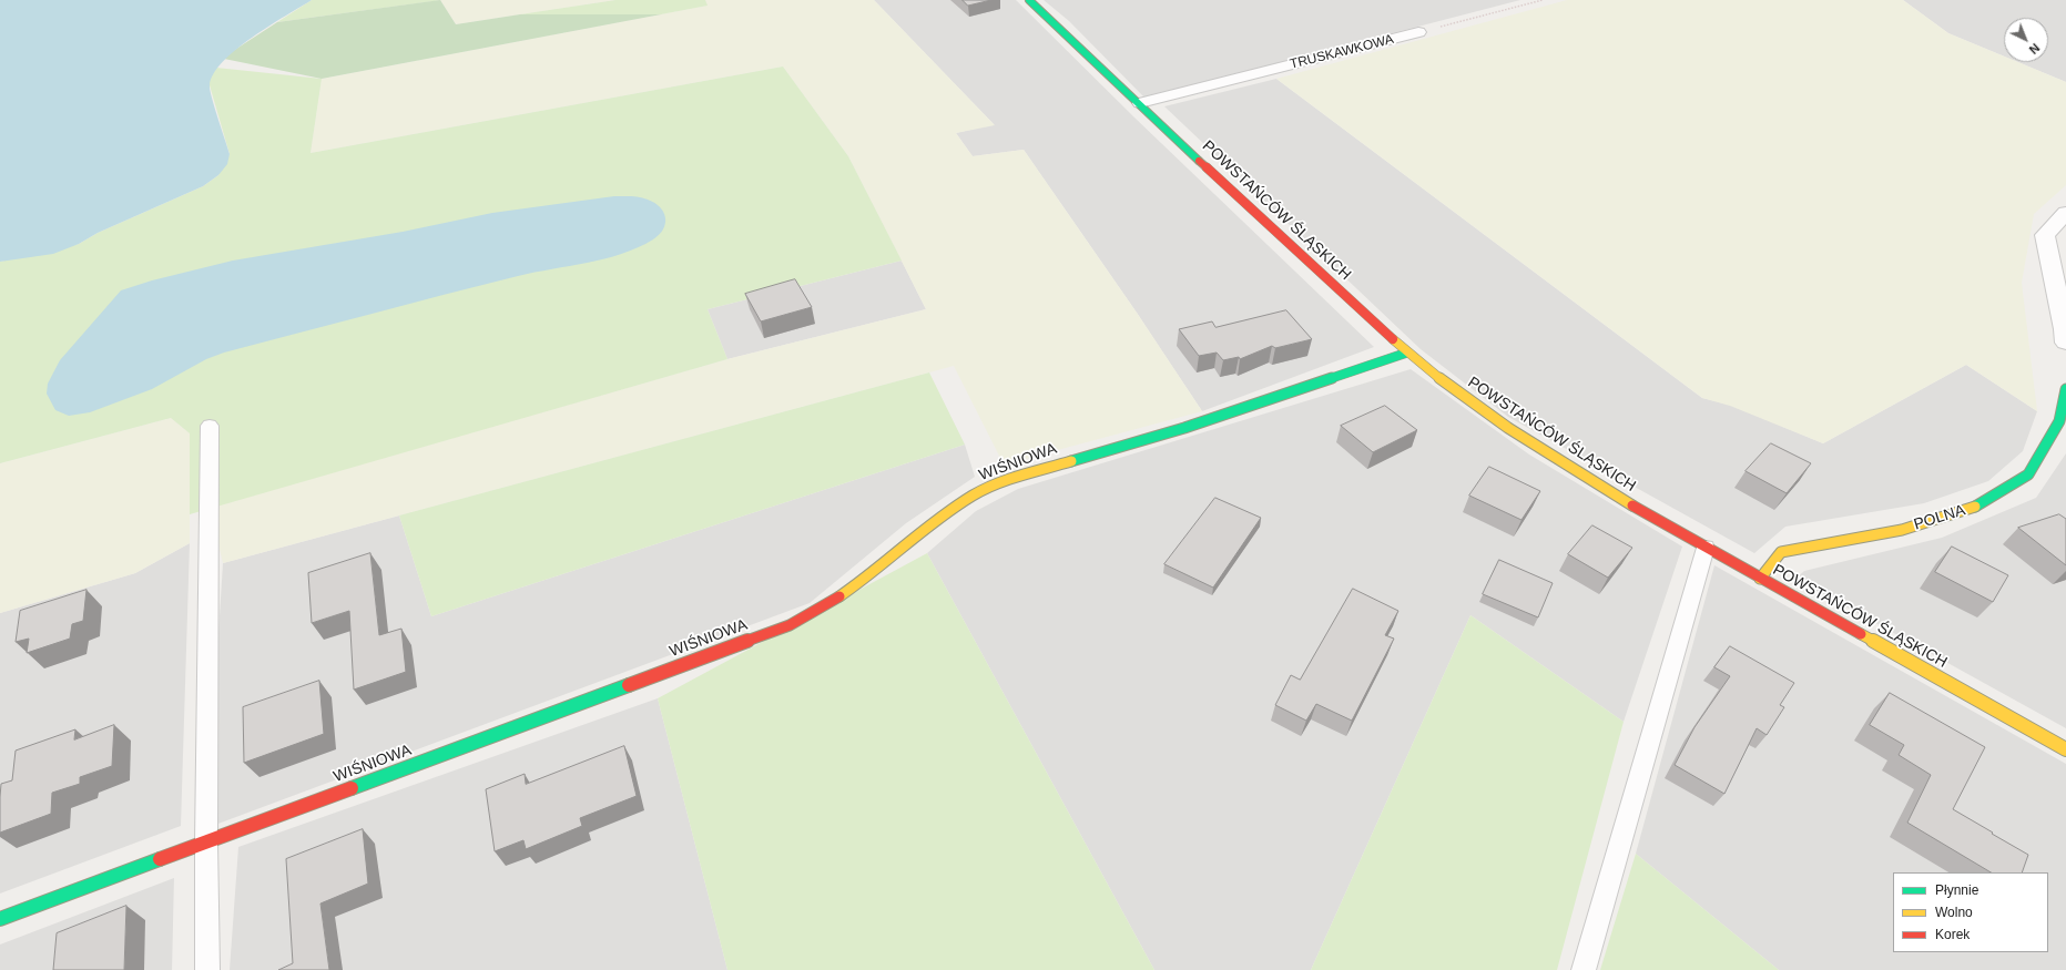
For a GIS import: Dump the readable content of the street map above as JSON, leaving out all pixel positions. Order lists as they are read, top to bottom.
{
  "streets": {
    "street": [
      "TRUSKAWKOWA",
      "POWSTAŃCÓW ŚLĄSKICH",
      "WIŚNIOWA",
      "POLNA"
    ]
  },
  "crossings": [
    ["TRUSKAWKOWA", "POWSTAŃCÓW ŚLĄSKICH"],
    ["POWSTAŃCÓW ŚLĄSKICH", "WIŚNIOWA"],
    ["POWSTAŃCÓW ŚLĄSKICH", "POLNA"]
  ],
  "legend": ["Płynnie", "Wolno", "Korek"],
  "north": "bottom right"
}
